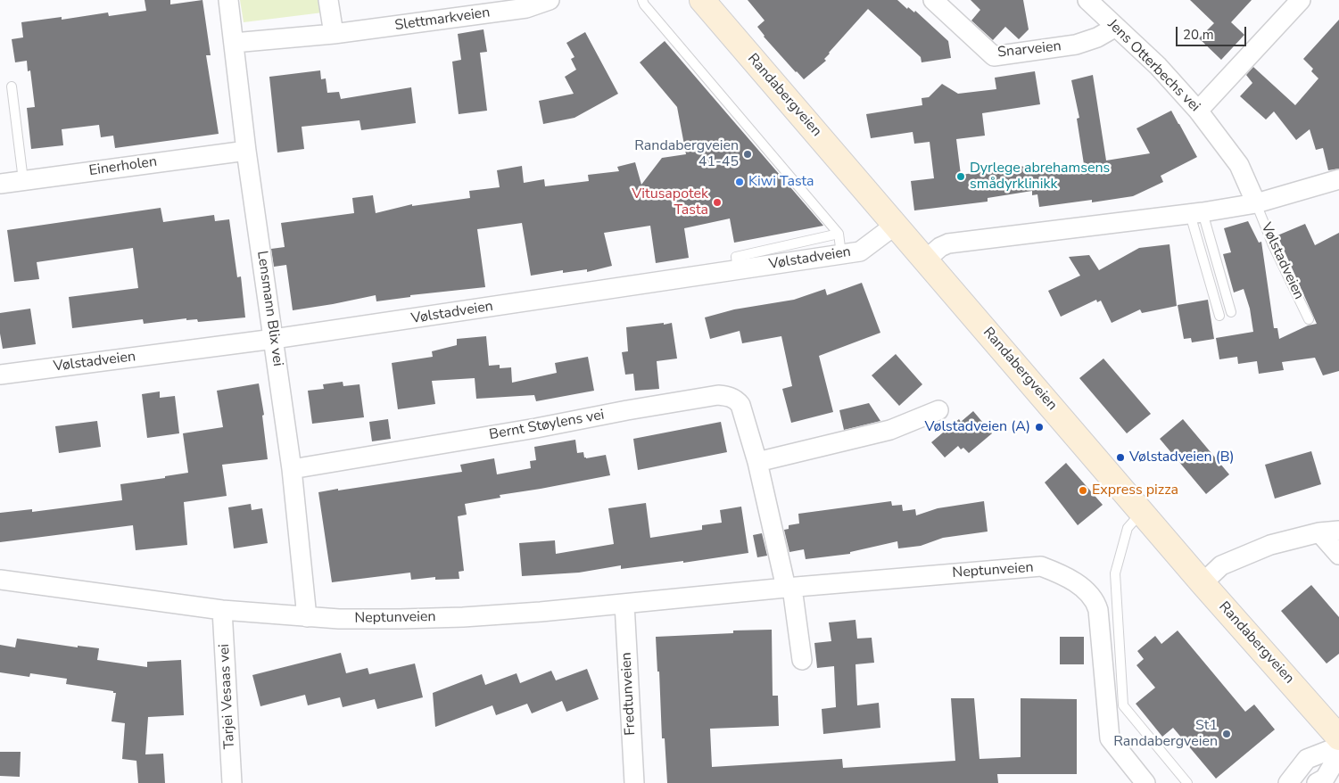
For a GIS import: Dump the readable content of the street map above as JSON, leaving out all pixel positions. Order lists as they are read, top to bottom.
{
  "streets": {
    "main road": ["Randabergveien"],
    "street": [
      "Slettmarkveien",
      "Snarveien",
      "Jens Otterbechs vei",
      "Einerholen",
      "Vølstadveien",
      "Lensmann Blix vei",
      "Bernt Støylens vei",
      "Neptunveien",
      "Fredtunveien",
      "Tarjei Vesaas vei"
    ]
  },
  "crossings": [
    ["Slettmarkveien", "Lensmann Blix vei"],
    ["Snarveien", "Jens Otterbechs vei"],
    ["Jens Otterbechs vei", "Vølstadveien"],
    ["Randabergveien", "Vølstadveien"],
    ["Einerholen", "Lensmann Blix vei"],
    ["Vølstadveien", "Lensmann Blix vei"],
    ["Lensmann Blix vei", "Bernt Støylens vei"],
    ["Lensmann Blix vei", "Neptunveien"],
    ["Bernt Støylens vei", "Neptunveien"],
    ["Neptunveien", "Fredtunveien"],
    ["Neptunveien", "Tarjei Vesaas vei"]
  ],
  "places": [
    "Randabergveien 41-45",
    "Dyrlege abrehamsens smådyrklinikk",
    "Kiwi Tasta",
    "Vitusapotek Tasta",
    "Vølstadveien (A)",
    "Vølstadveien (B)",
    "Express pizza",
    "St1 Randabergveien"
  ],
  "scale_bar": "20 m"
}
